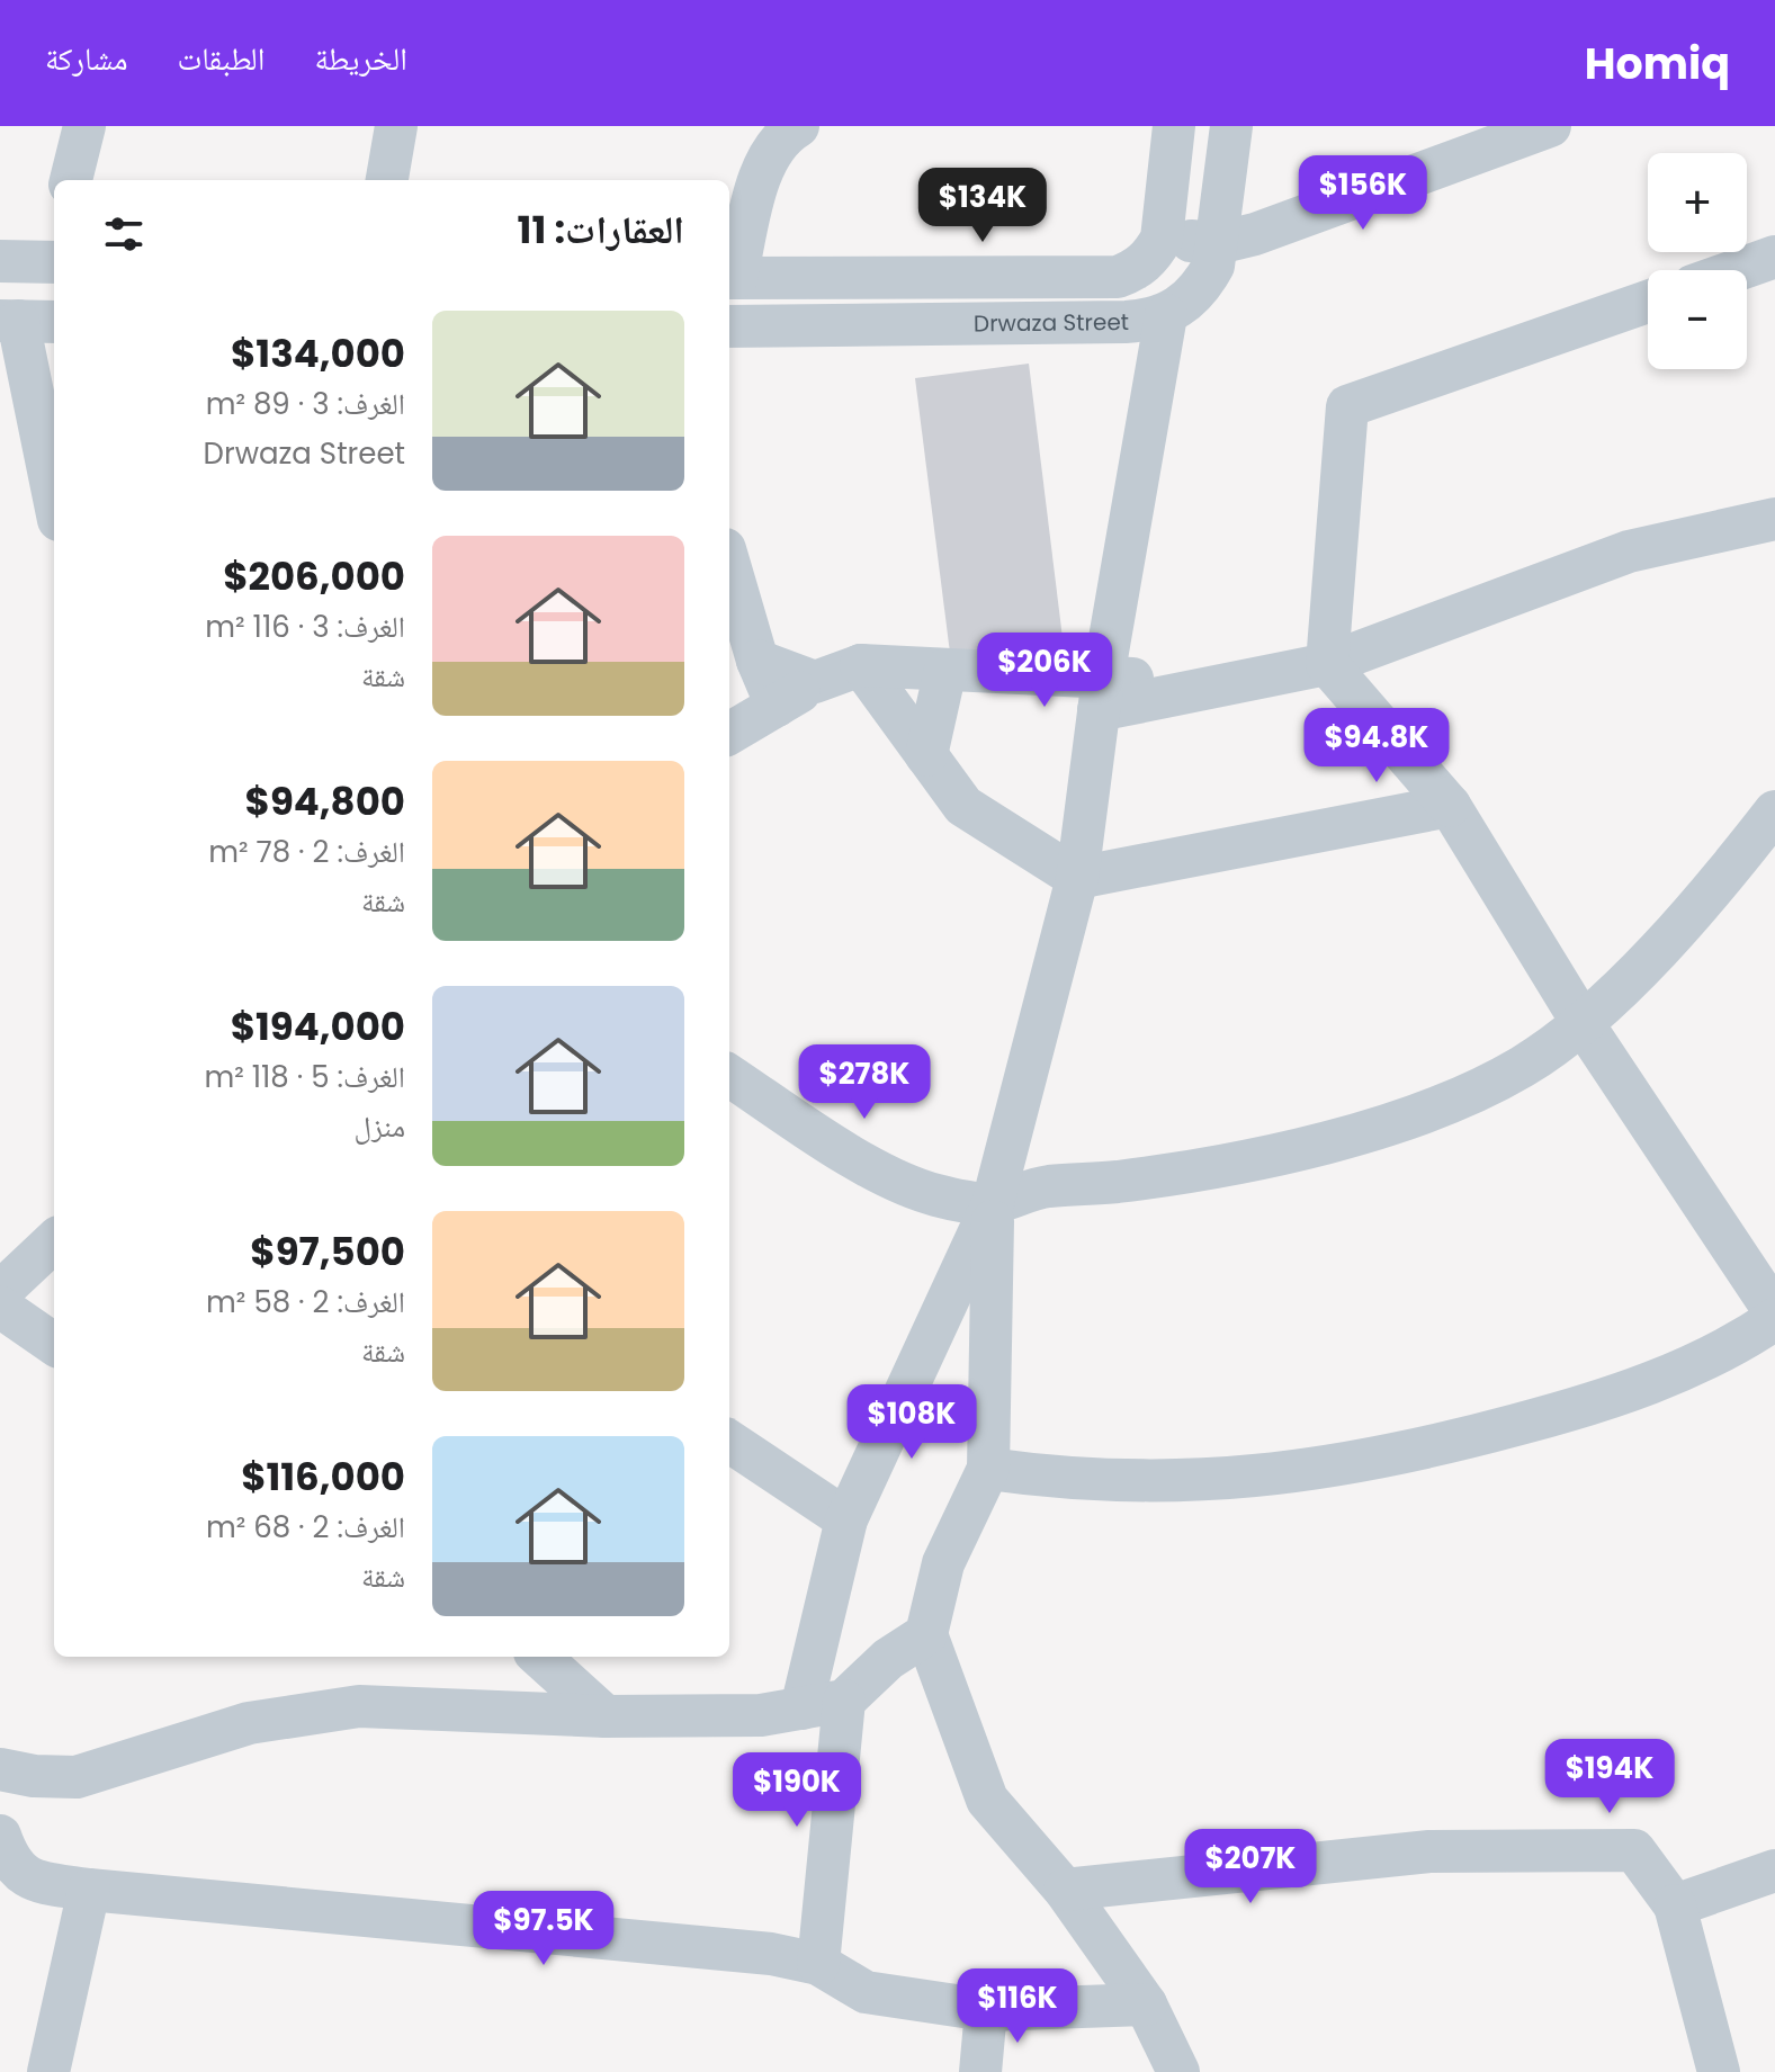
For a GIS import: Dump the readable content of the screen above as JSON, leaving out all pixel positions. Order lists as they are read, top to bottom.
{
  "streets": {
    "street": ["Drwaza Street"]
  },
  "page": {
    "header": "Homiq",
    "nav": ["الخريطة", "الطبقات", "مشاركة"],
    "map_buttons": ["+", "−"],
    "price": [
      "$156K",
      "$134K",
      "$206K",
      "$94.8K",
      "$278K",
      "$108K",
      "$194K",
      "$190K",
      "$207K",
      "$97.5K",
      "$116K"
    ],
    "heading": "العقارات: 11",
    "list": [
      {
        "name": "$134,000",
        "note": "الغرف: 3 · 89 m² · Drwaza Street"
      },
      {
        "name": "$206,000",
        "note": "الغرف: 3 · 116 m² · شقة"
      },
      {
        "name": "$94,800",
        "note": "الغرف: 2 · 78 m² · شقة"
      },
      {
        "name": "$194,000",
        "note": "الغرف: 5 · 118 m² · منزل"
      },
      {
        "name": "$97,500",
        "note": "الغرف: 2 · 58 m² · شقة"
      },
      {
        "name": "$116,000",
        "note": "الغرف: 2 · 68 m² · شقة"
      }
    ]
  }
}
